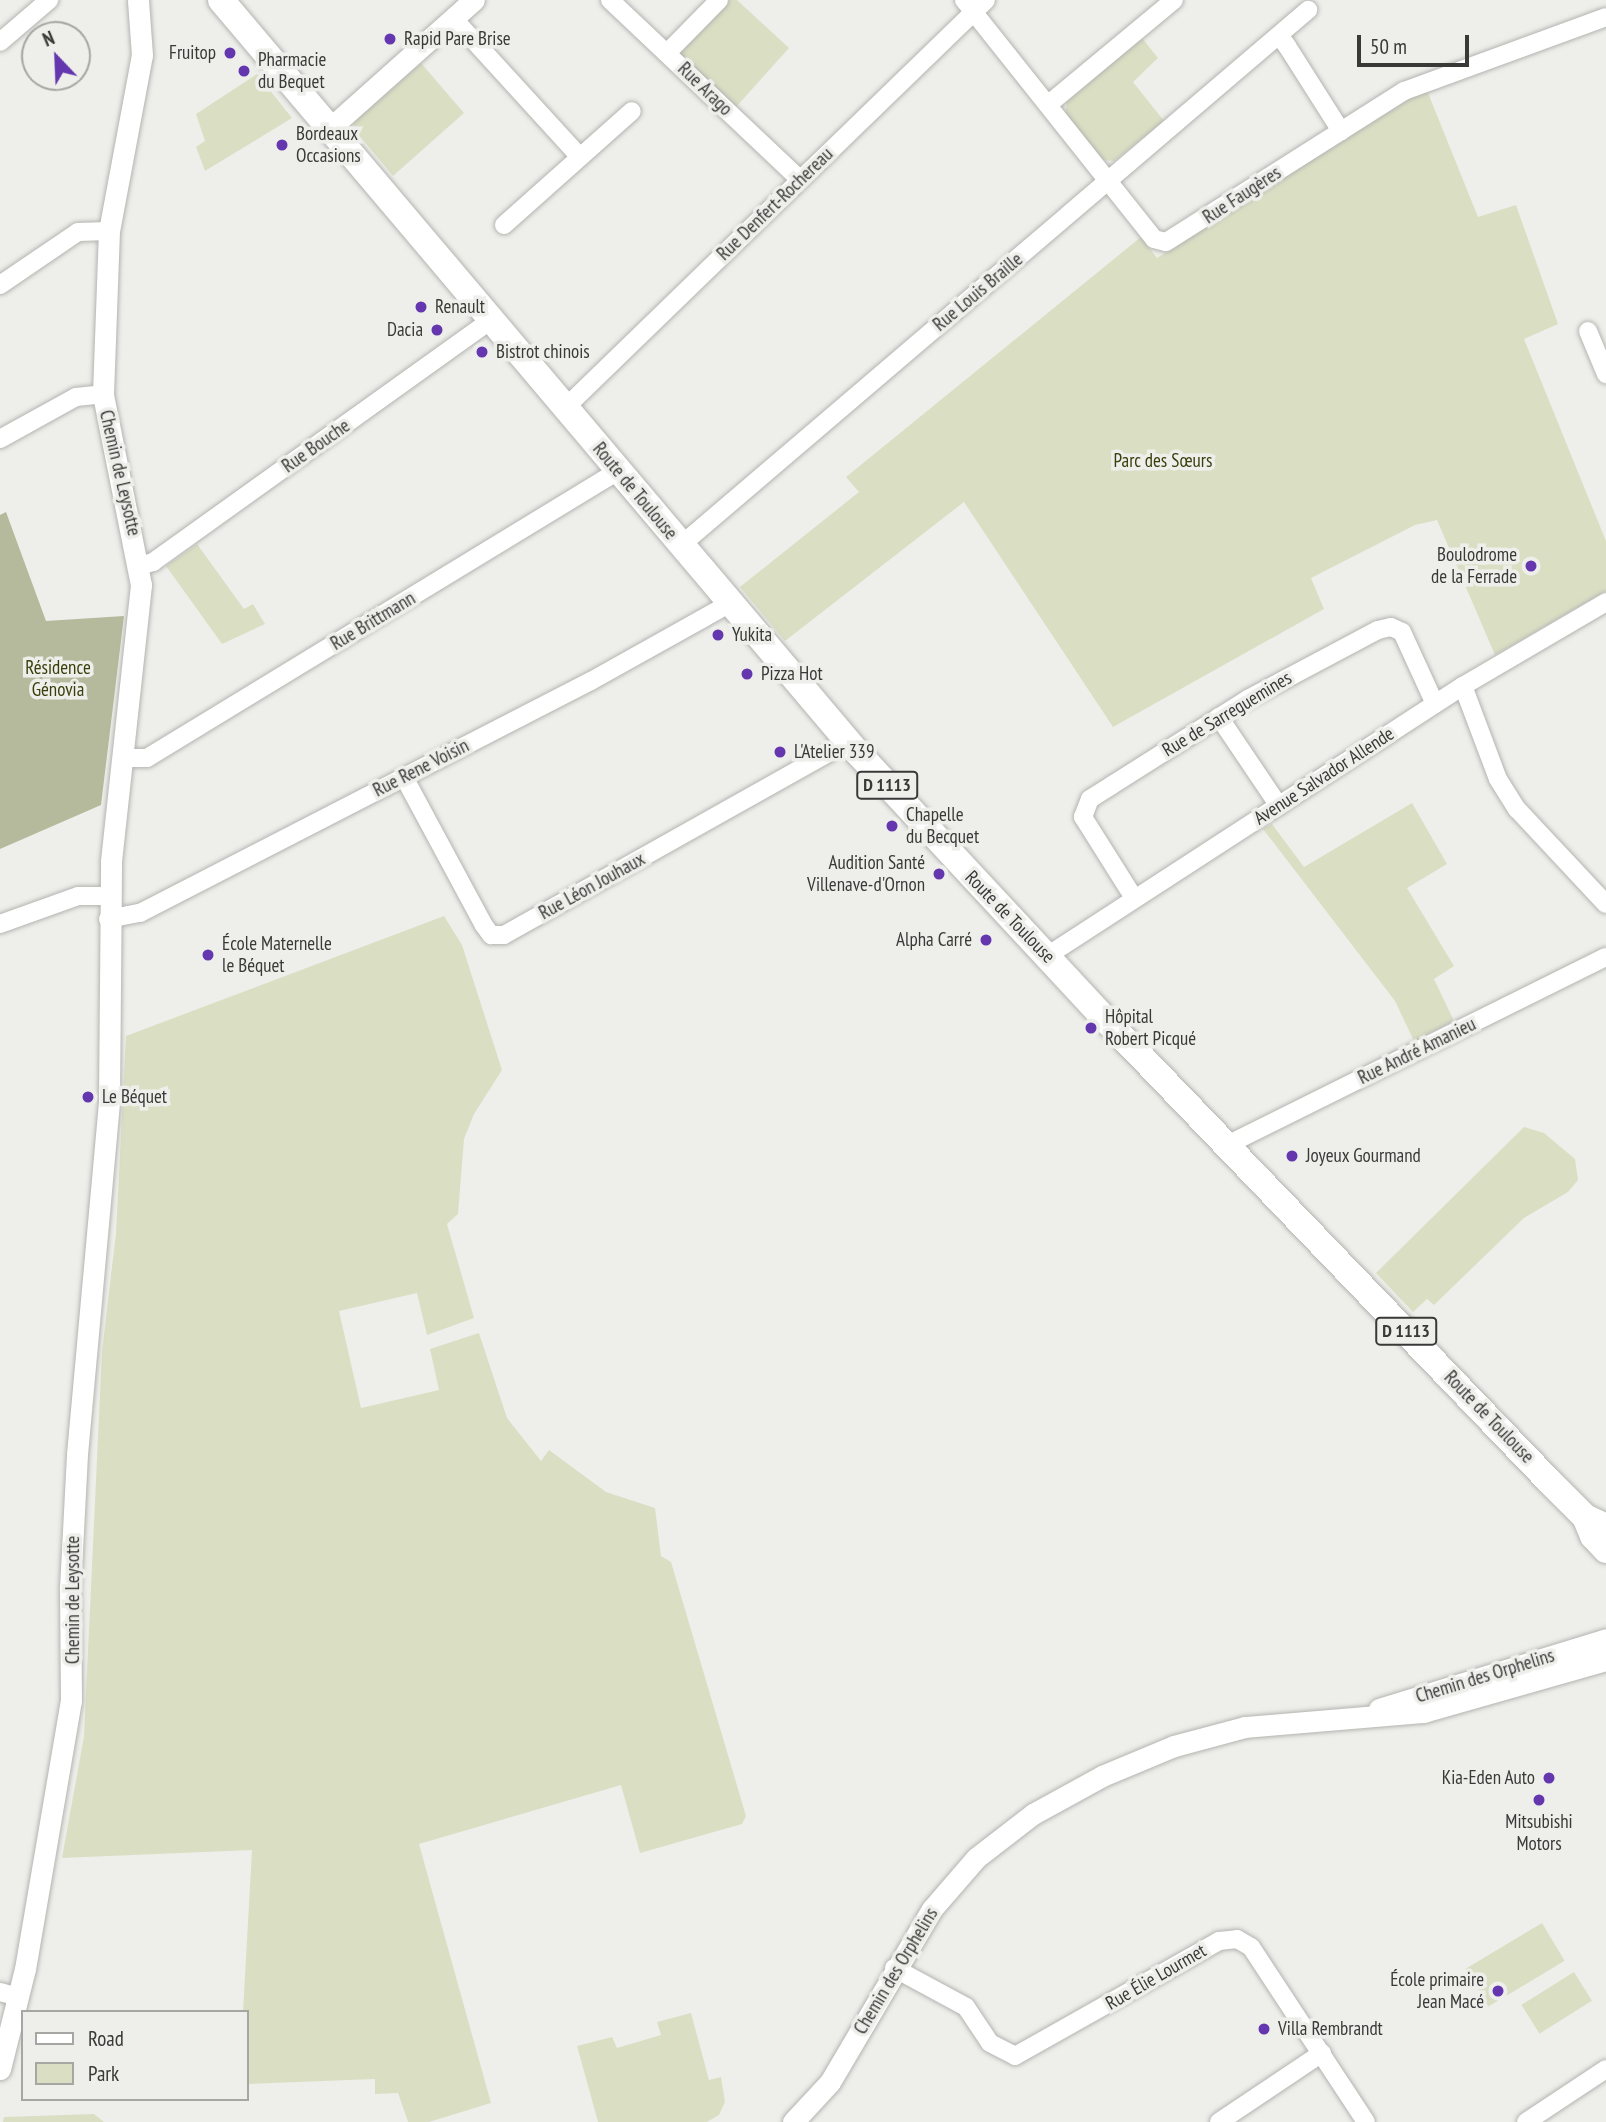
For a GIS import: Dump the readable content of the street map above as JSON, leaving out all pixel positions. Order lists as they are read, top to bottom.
{
  "streets": {
    "main road": ["Route de Toulouse", "D 1113"],
    "street": [
      "Rue Arago",
      "Rue Faugères",
      "Rue Denfert-Rochereau",
      "Rue Louis Braille",
      "Rue Bouche",
      "Chemin de Leysotte",
      "Rue Brittmann",
      "Rue de Sarreguemines",
      "Rue Rene Voisin",
      "Avenue Salvador Allende",
      "Rue Léon Jouhaux",
      "Rue André Amanieu",
      "Chemin des Orphelins",
      "Rue Élie Lourmet"
    ]
  },
  "crossings": [
    ["Rue Arago", "Rue Denfert-Rochereau"],
    ["Rue Faugères", "Rue Denfert-Rochereau"],
    ["Rue Faugères", "Rue Louis Braille"],
    ["Rue Denfert-Rochereau", "Route de Toulouse"],
    ["Rue Louis Braille", "Route de Toulouse"],
    ["Rue Bouche", "Chemin de Leysotte"],
    ["Rue Bouche", "Route de Toulouse"],
    ["Chemin de Leysotte", "Rue Brittmann"],
    ["Chemin de Leysotte", "Rue Rene Voisin"],
    ["Route de Toulouse", "Rue Brittmann"],
    ["Route de Toulouse", "Rue Rene Voisin"],
    ["Route de Toulouse", "Avenue Salvador Allende"],
    ["Route de Toulouse", "Rue Léon Jouhaux"],
    ["Route de Toulouse", "Rue André Amanieu"],
    ["Rue de Sarreguemines", "Avenue Salvador Allende"],
    ["Rue Rene Voisin", "Rue Léon Jouhaux"],
    ["Chemin des Orphelins", "Rue Élie Lourmet"]
  ],
  "parks": ["Parc des Sœurs", "Résidence Génovia"],
  "places": [
    "Rapid Pare Brise",
    "Fruitop",
    "Pharmacie du Bequet",
    "Bordeaux Occasions",
    "Renault",
    "Dacia",
    "Bistrot chinois",
    "Boulodrome de la Ferrade",
    "Yukita",
    "Pizza Hot",
    "L'Atelier 339",
    "Chapelle du Becquet",
    "Audition Santé Villenave-d'Ornon",
    "Alpha Carré",
    "École Maternelle le Béquet",
    "Hôpital Robert Picqué",
    "Le Béquet",
    "Joyeux Gourmand",
    "Kia-Eden Auto",
    "Mitsubishi Motors",
    "École primaire Jean Macé",
    "Villa Rembrandt"
  ],
  "legend": ["Road", "Park"],
  "scale_bar": "50 m",
  "north": "top left"
}
